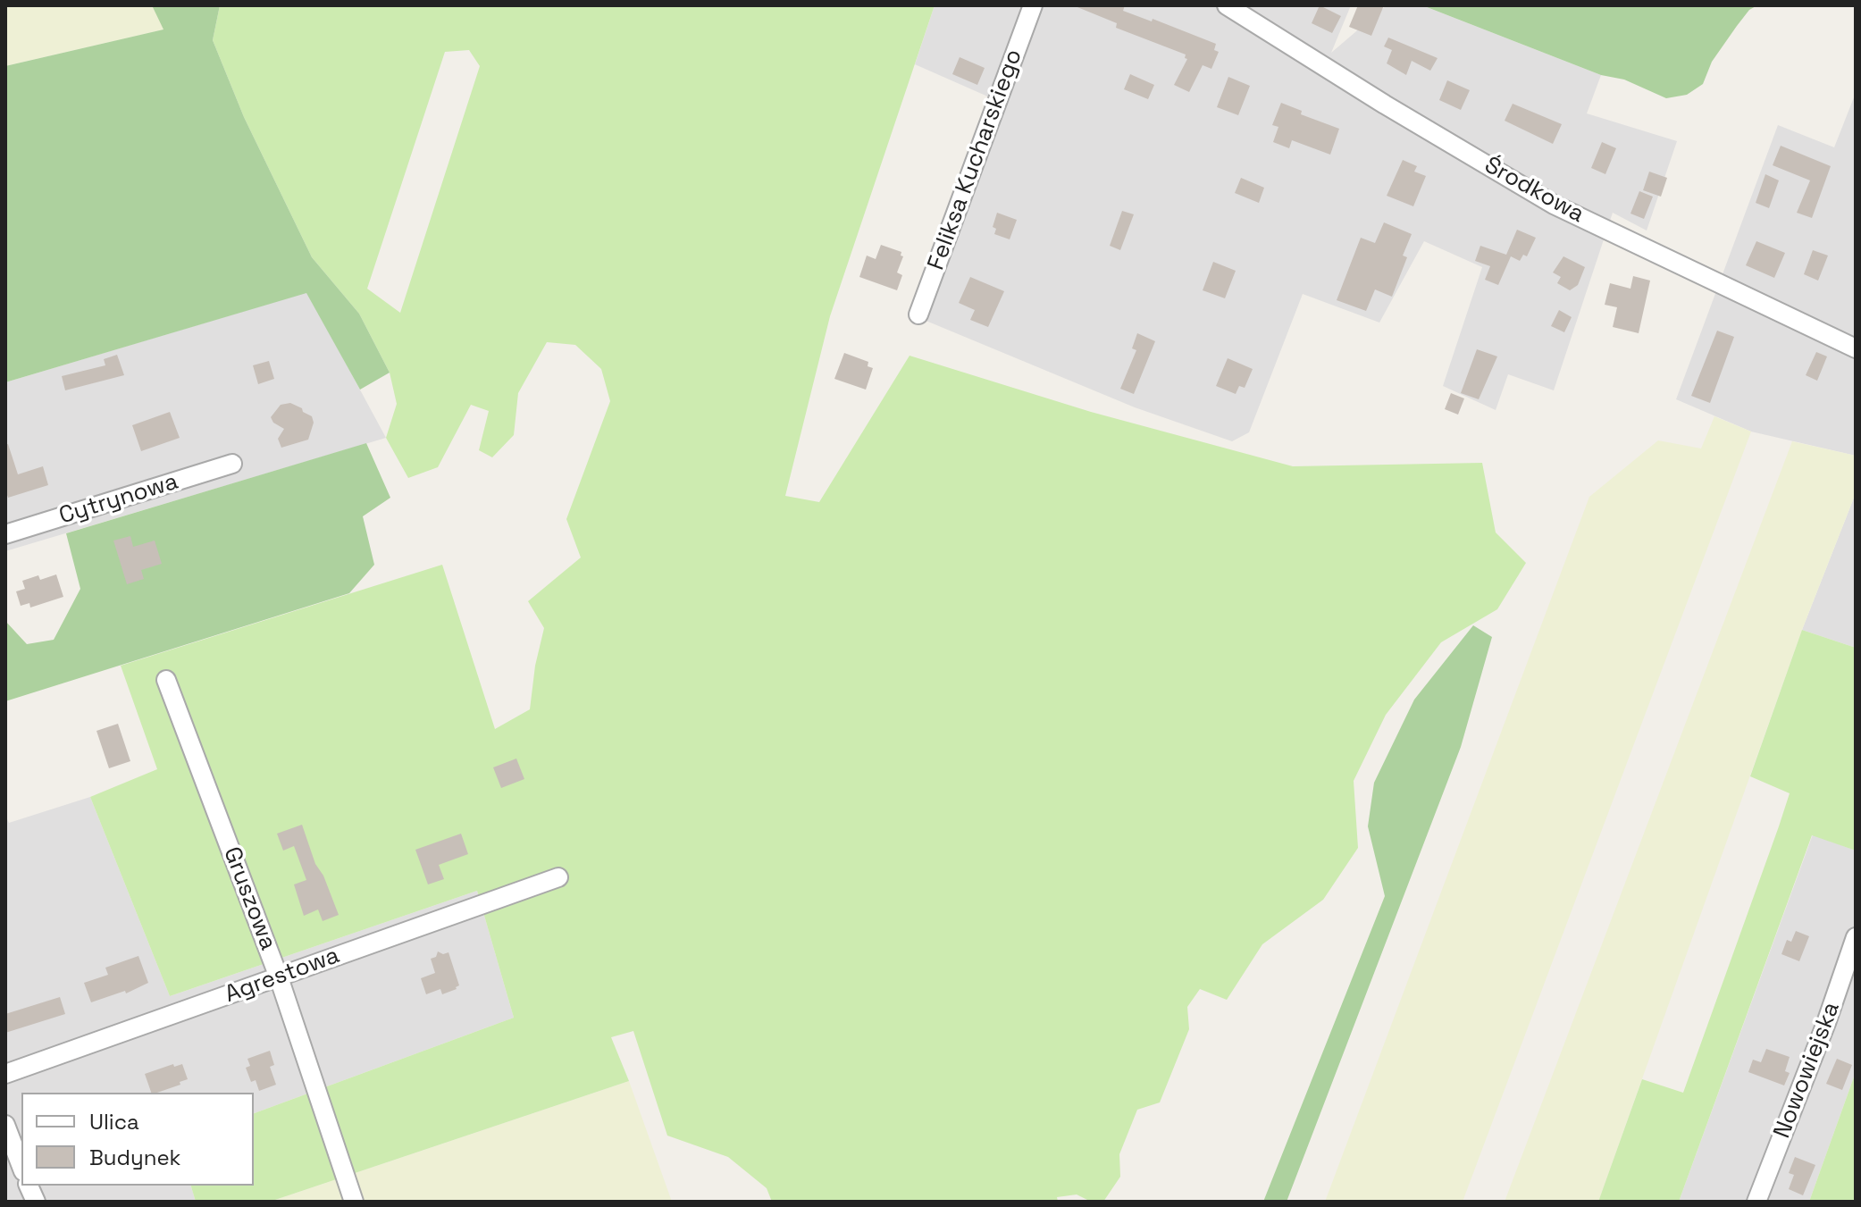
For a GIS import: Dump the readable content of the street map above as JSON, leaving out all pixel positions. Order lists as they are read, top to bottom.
{
  "streets": {
    "street": [
      "Feliksa Kucharskiego",
      "Środkowa",
      "Cytrynowa",
      "Gruszowa",
      "Agrestowa",
      "Nowowiejska"
    ]
  },
  "crossings": [
    ["Gruszowa", "Agrestowa"]
  ],
  "legend": ["Ulica", "Budynek"]
}
